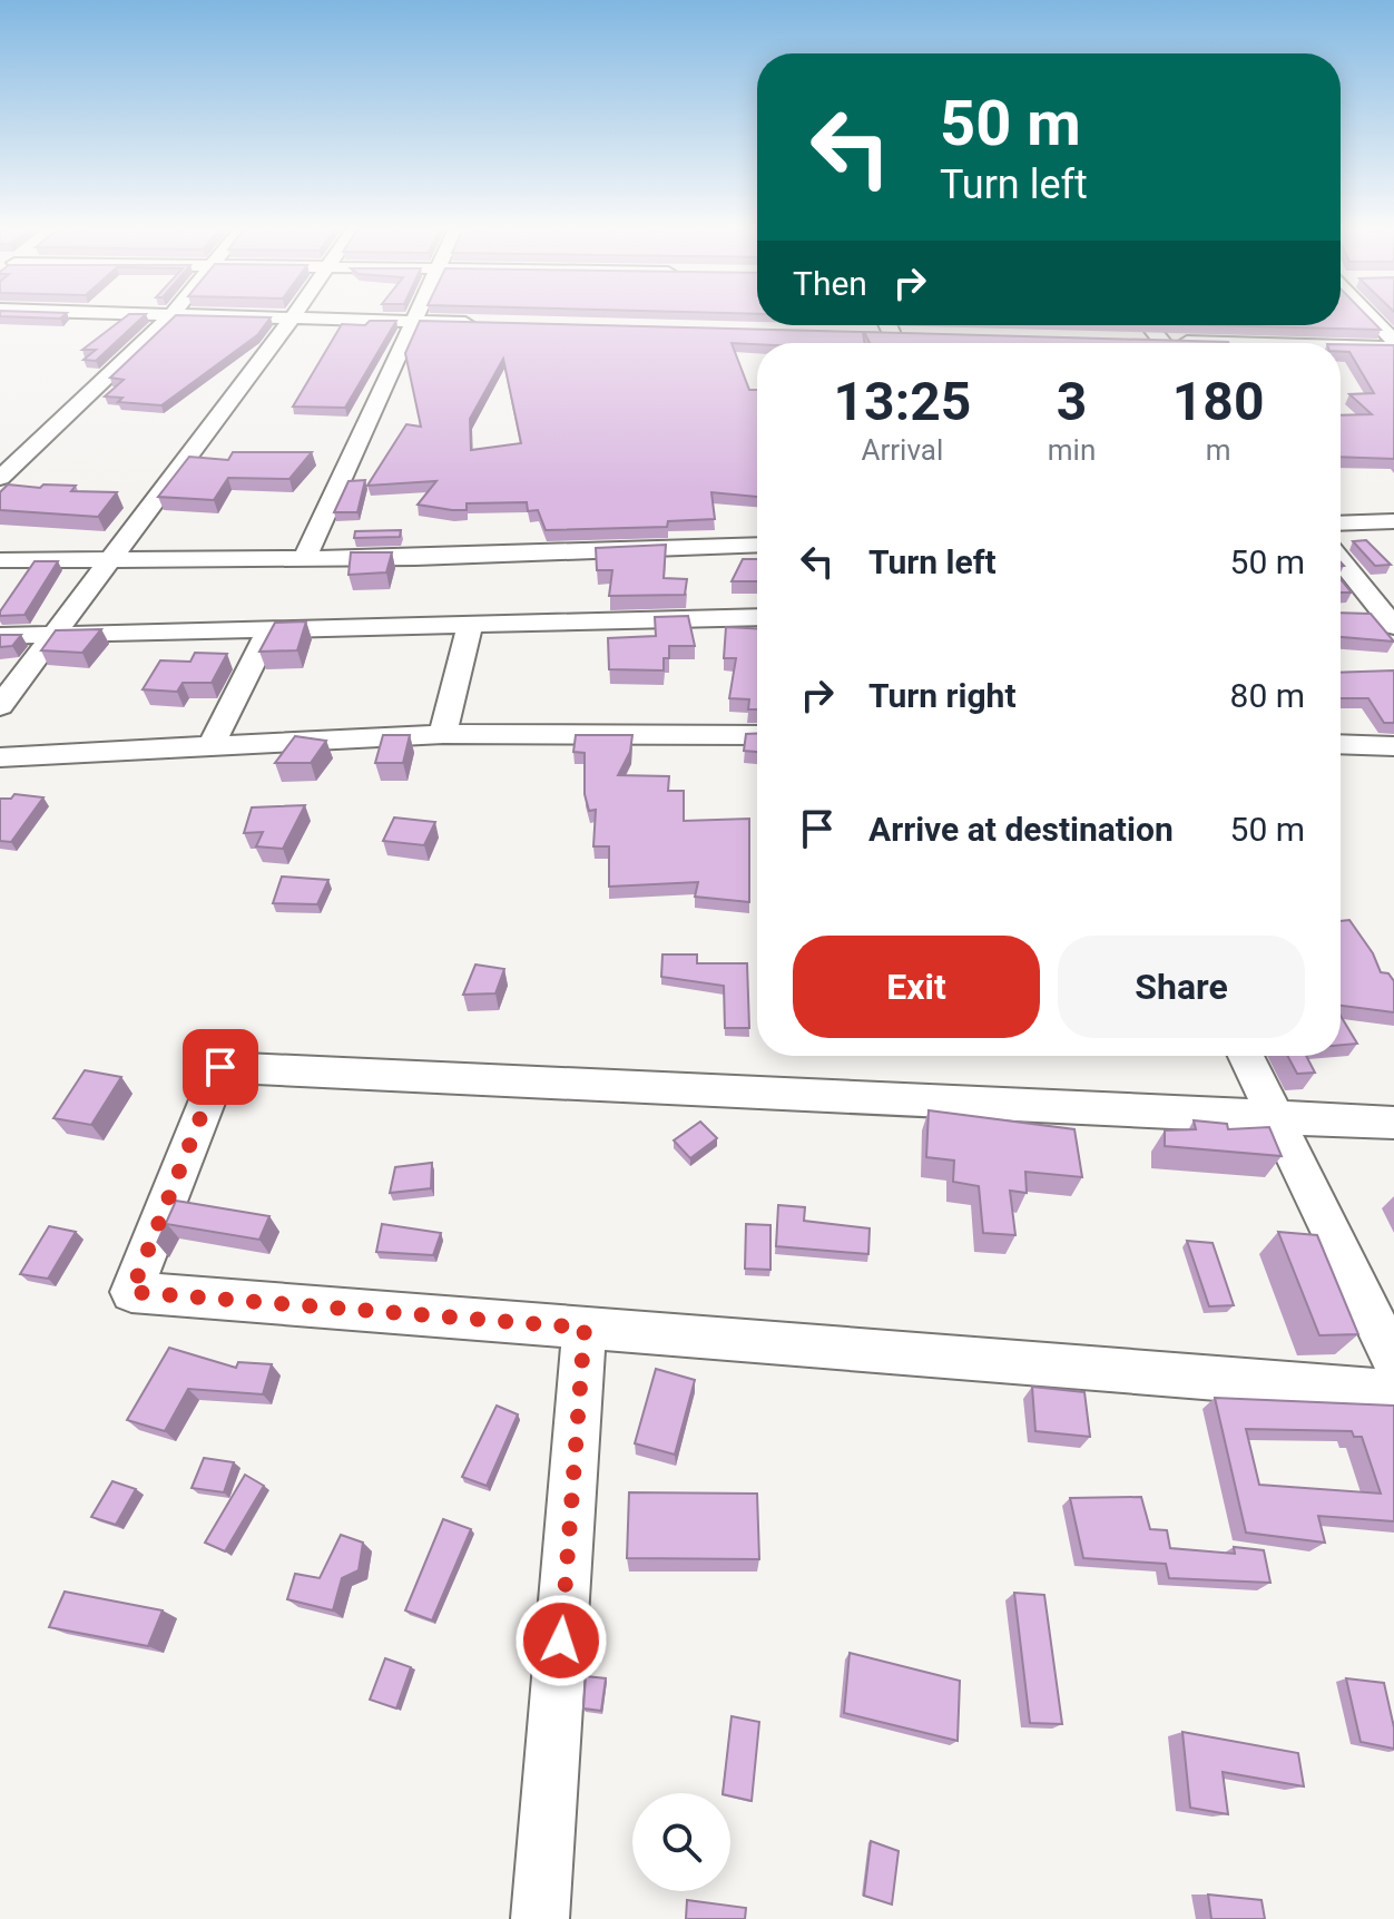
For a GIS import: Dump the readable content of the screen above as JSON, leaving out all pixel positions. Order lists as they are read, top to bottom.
{
  "page": {
    "turn": ["50 m", "Turn left"],
    "then": "Then",
    "eta": [
      "13:25",
      "Arrival",
      "3",
      "min",
      "180",
      "m"
    ],
    "list": [
      {
        "name": "Turn left",
        "value": "50 m"
      },
      {
        "name": "Turn right",
        "value": "80 m"
      },
      {
        "name": "Arrive at destination",
        "value": "50 m"
      }
    ],
    "buttons": ["Exit", "Share"]
  }
}
